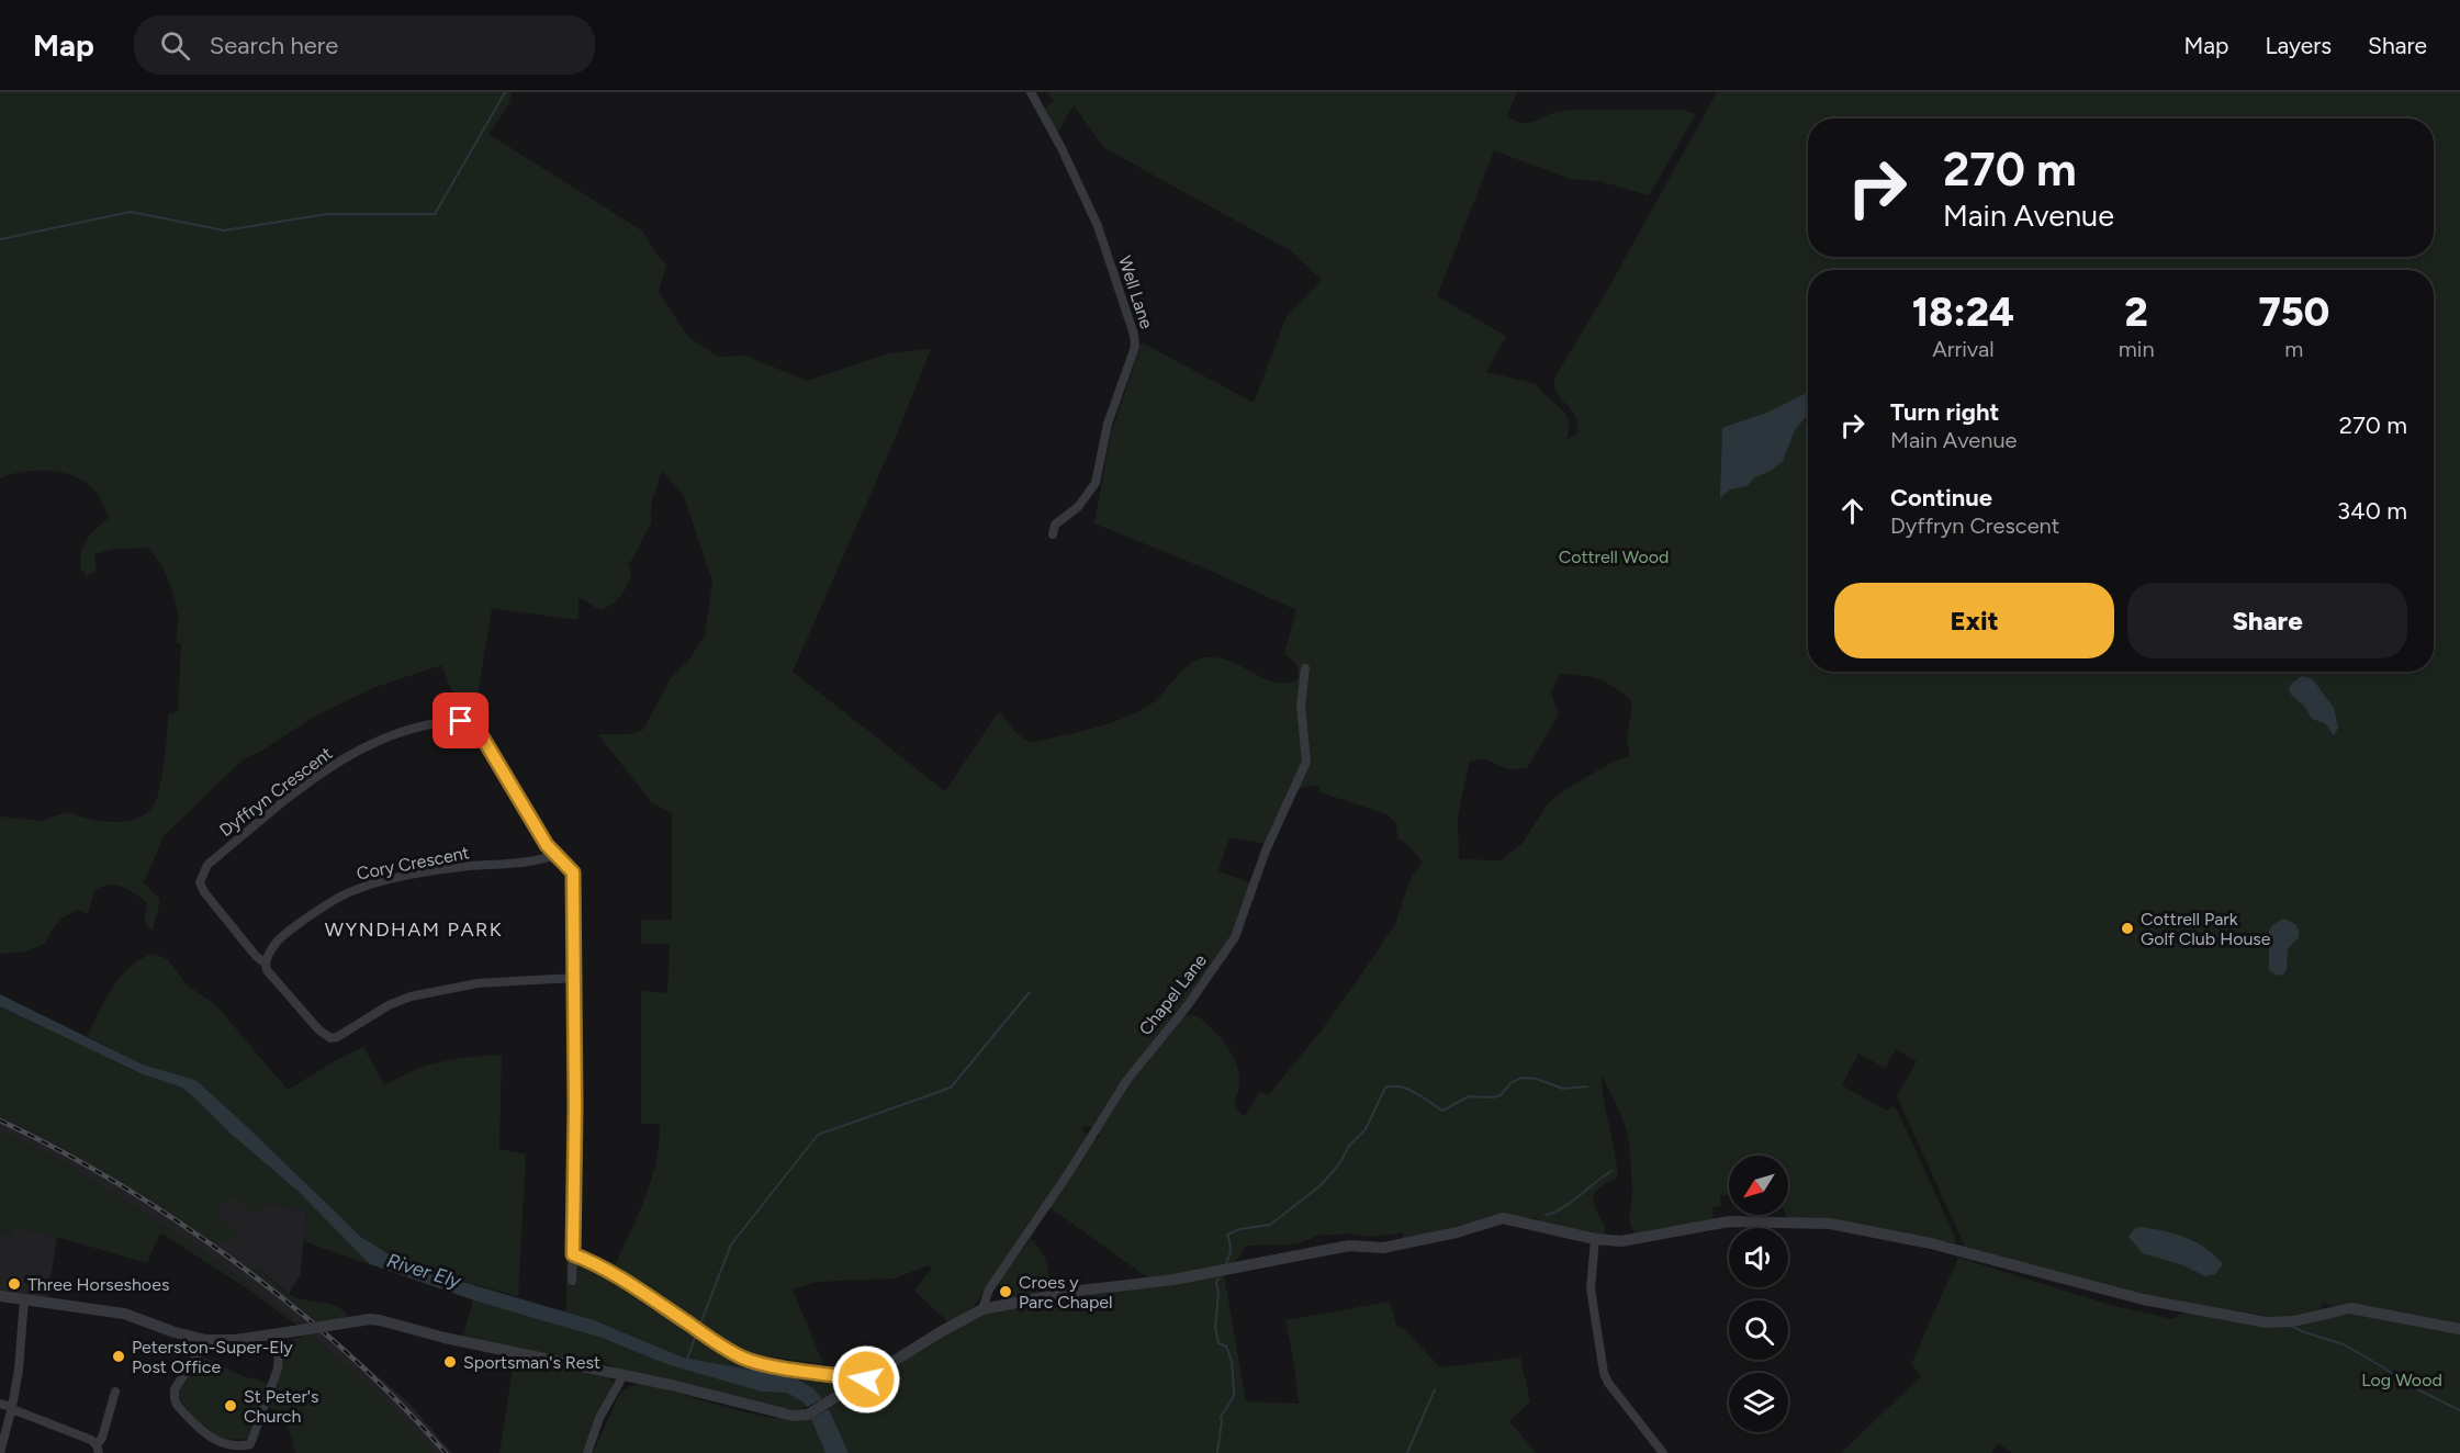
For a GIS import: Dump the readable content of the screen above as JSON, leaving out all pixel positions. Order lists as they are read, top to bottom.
{
  "streets": {
    "street": [
      "Well Lane",
      "Dyffryn Crescent",
      "Cory Crescent",
      "Chapel Lane"
    ]
  },
  "crossings": [
    ["Dyffryn Crescent", "Cory Crescent"]
  ],
  "districts": ["WYNDHAM PARK"],
  "water": ["River Ely"],
  "parks": ["Cottrell Wood", "Log Wood"],
  "places": [
    "Cottrell Park Golf Club House",
    "Three Horseshoes",
    "Croes y Parc Chapel",
    "Peterston-Super-Ely Post Office",
    "Sportsman's Rest",
    "St Peter's Church"
  ],
  "north": "bottom left",
  "page": {
    "header": "Map",
    "search": "Search here",
    "nav": ["Map", "Layers", "Share"],
    "turn": ["270 m", "Main Avenue"],
    "eta": [
      "18:24",
      "Arrival",
      "2",
      "min",
      "750",
      "m"
    ],
    "list": [
      {
        "name": "Turn right",
        "note": "Main Avenue",
        "value": "270 m"
      },
      {
        "name": "Continue",
        "note": "Dyffryn Crescent",
        "value": "340 m"
      }
    ],
    "buttons": ["Exit", "Share"]
  }
}
